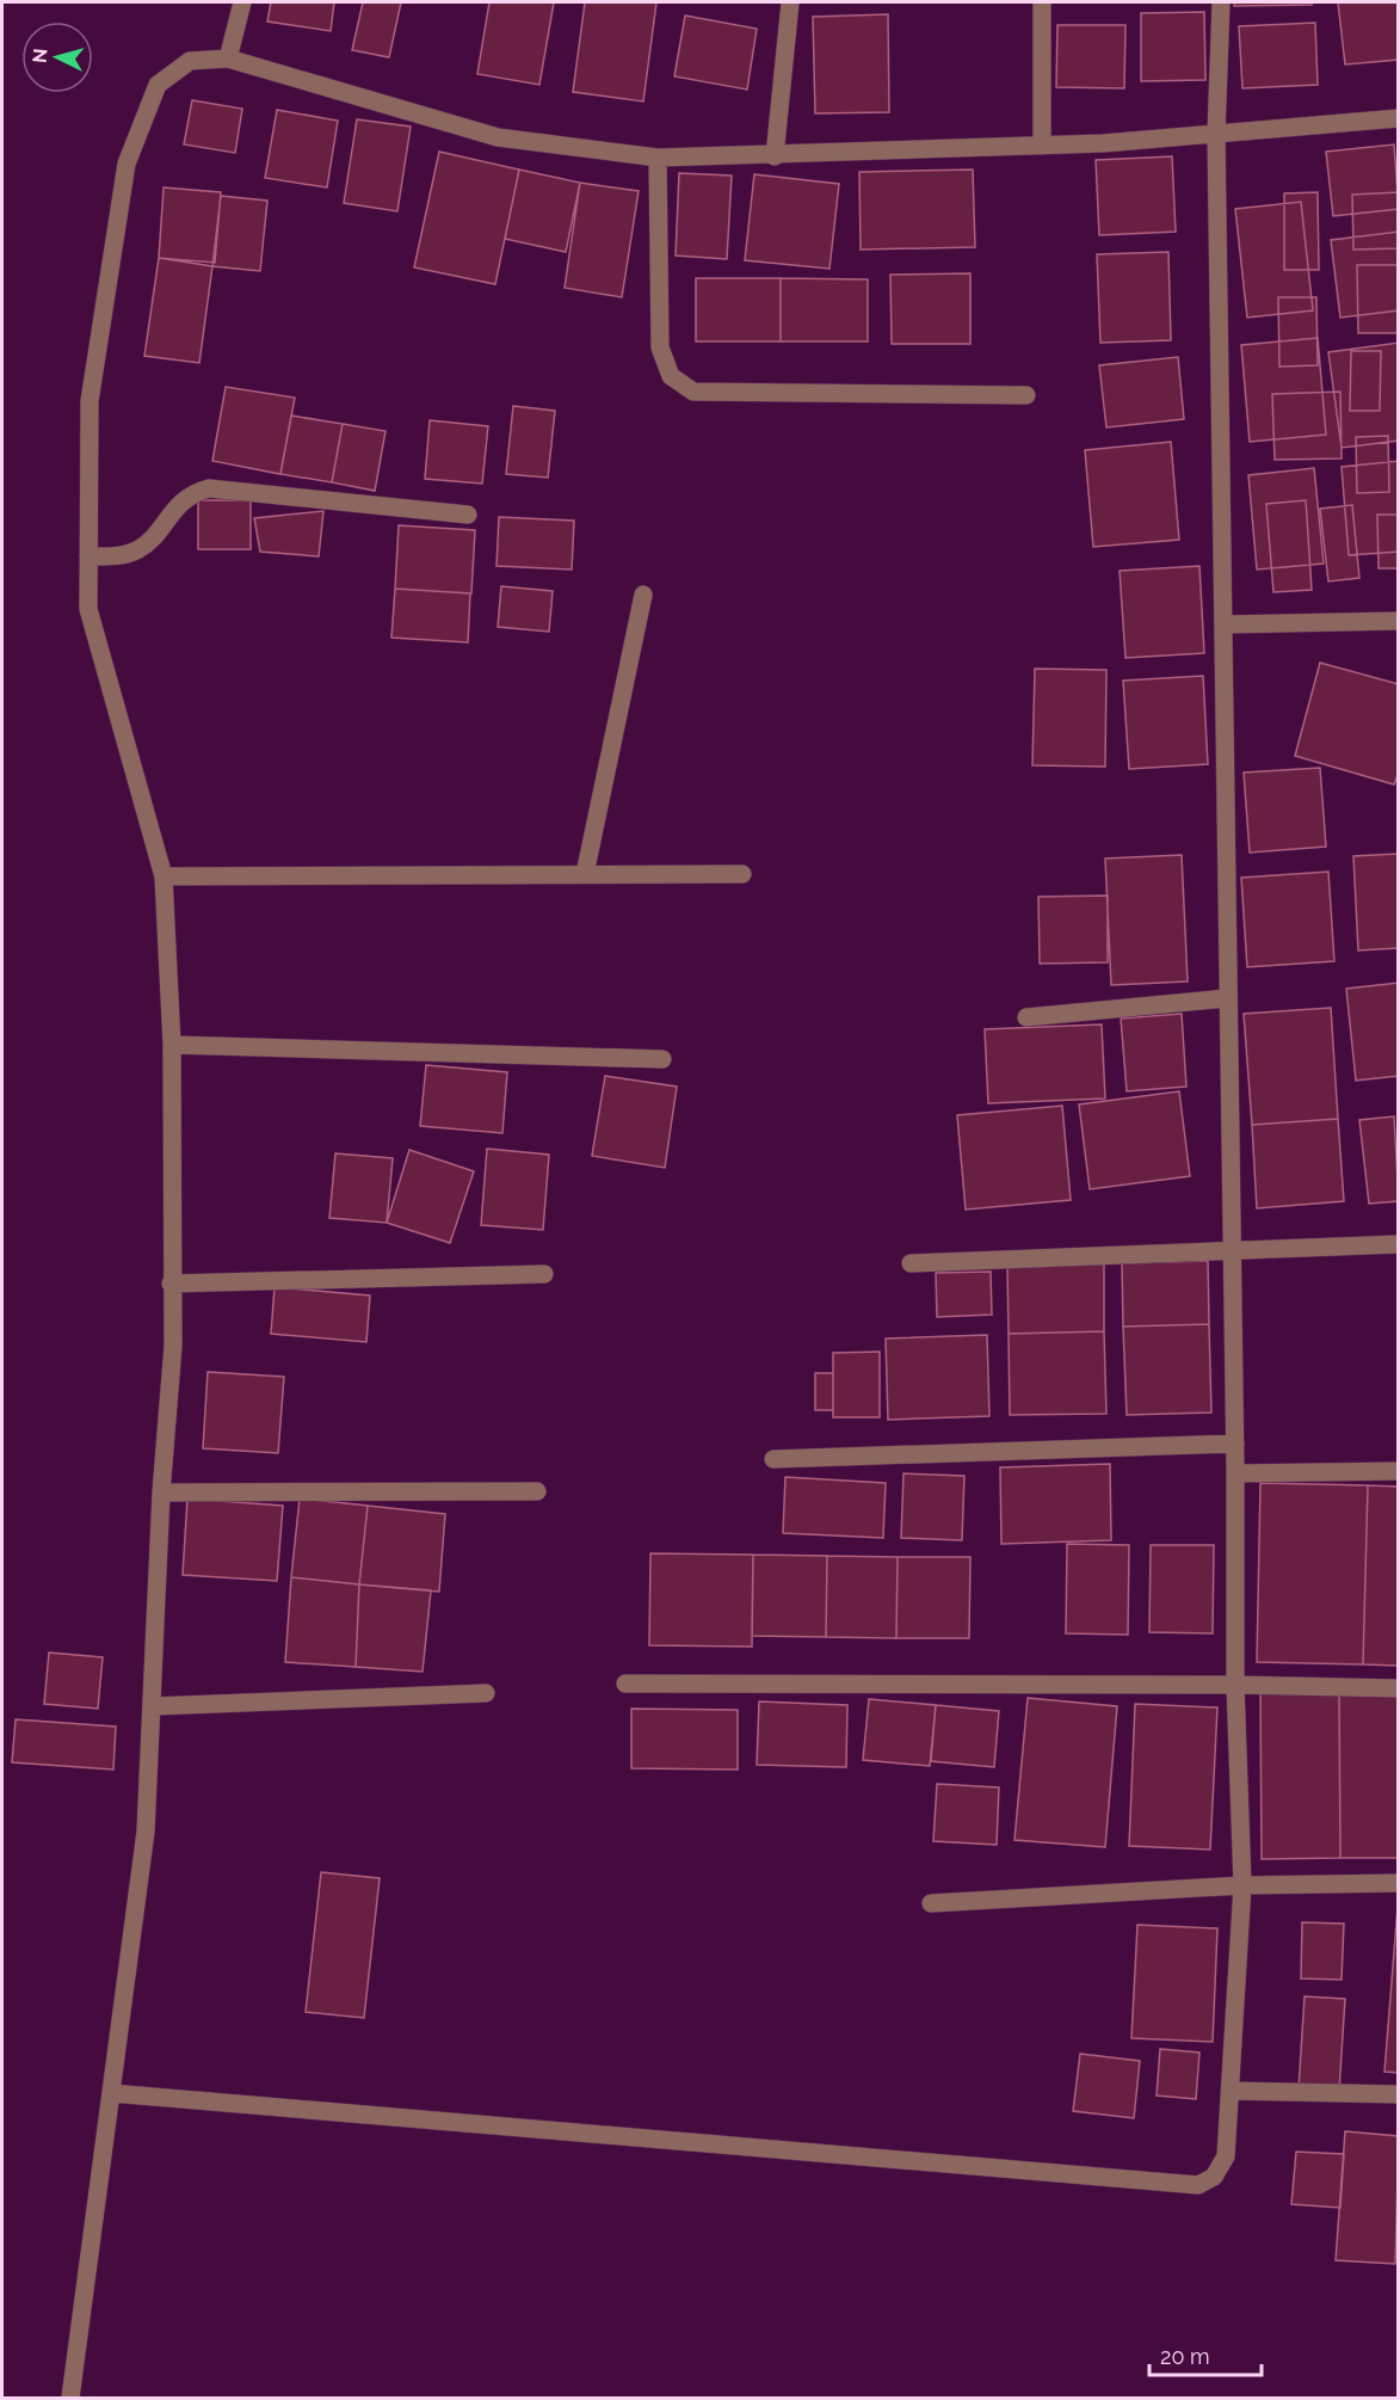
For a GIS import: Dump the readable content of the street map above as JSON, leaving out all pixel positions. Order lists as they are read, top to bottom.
{
  "scale_bar": "20 m",
  "north": "left"
}
